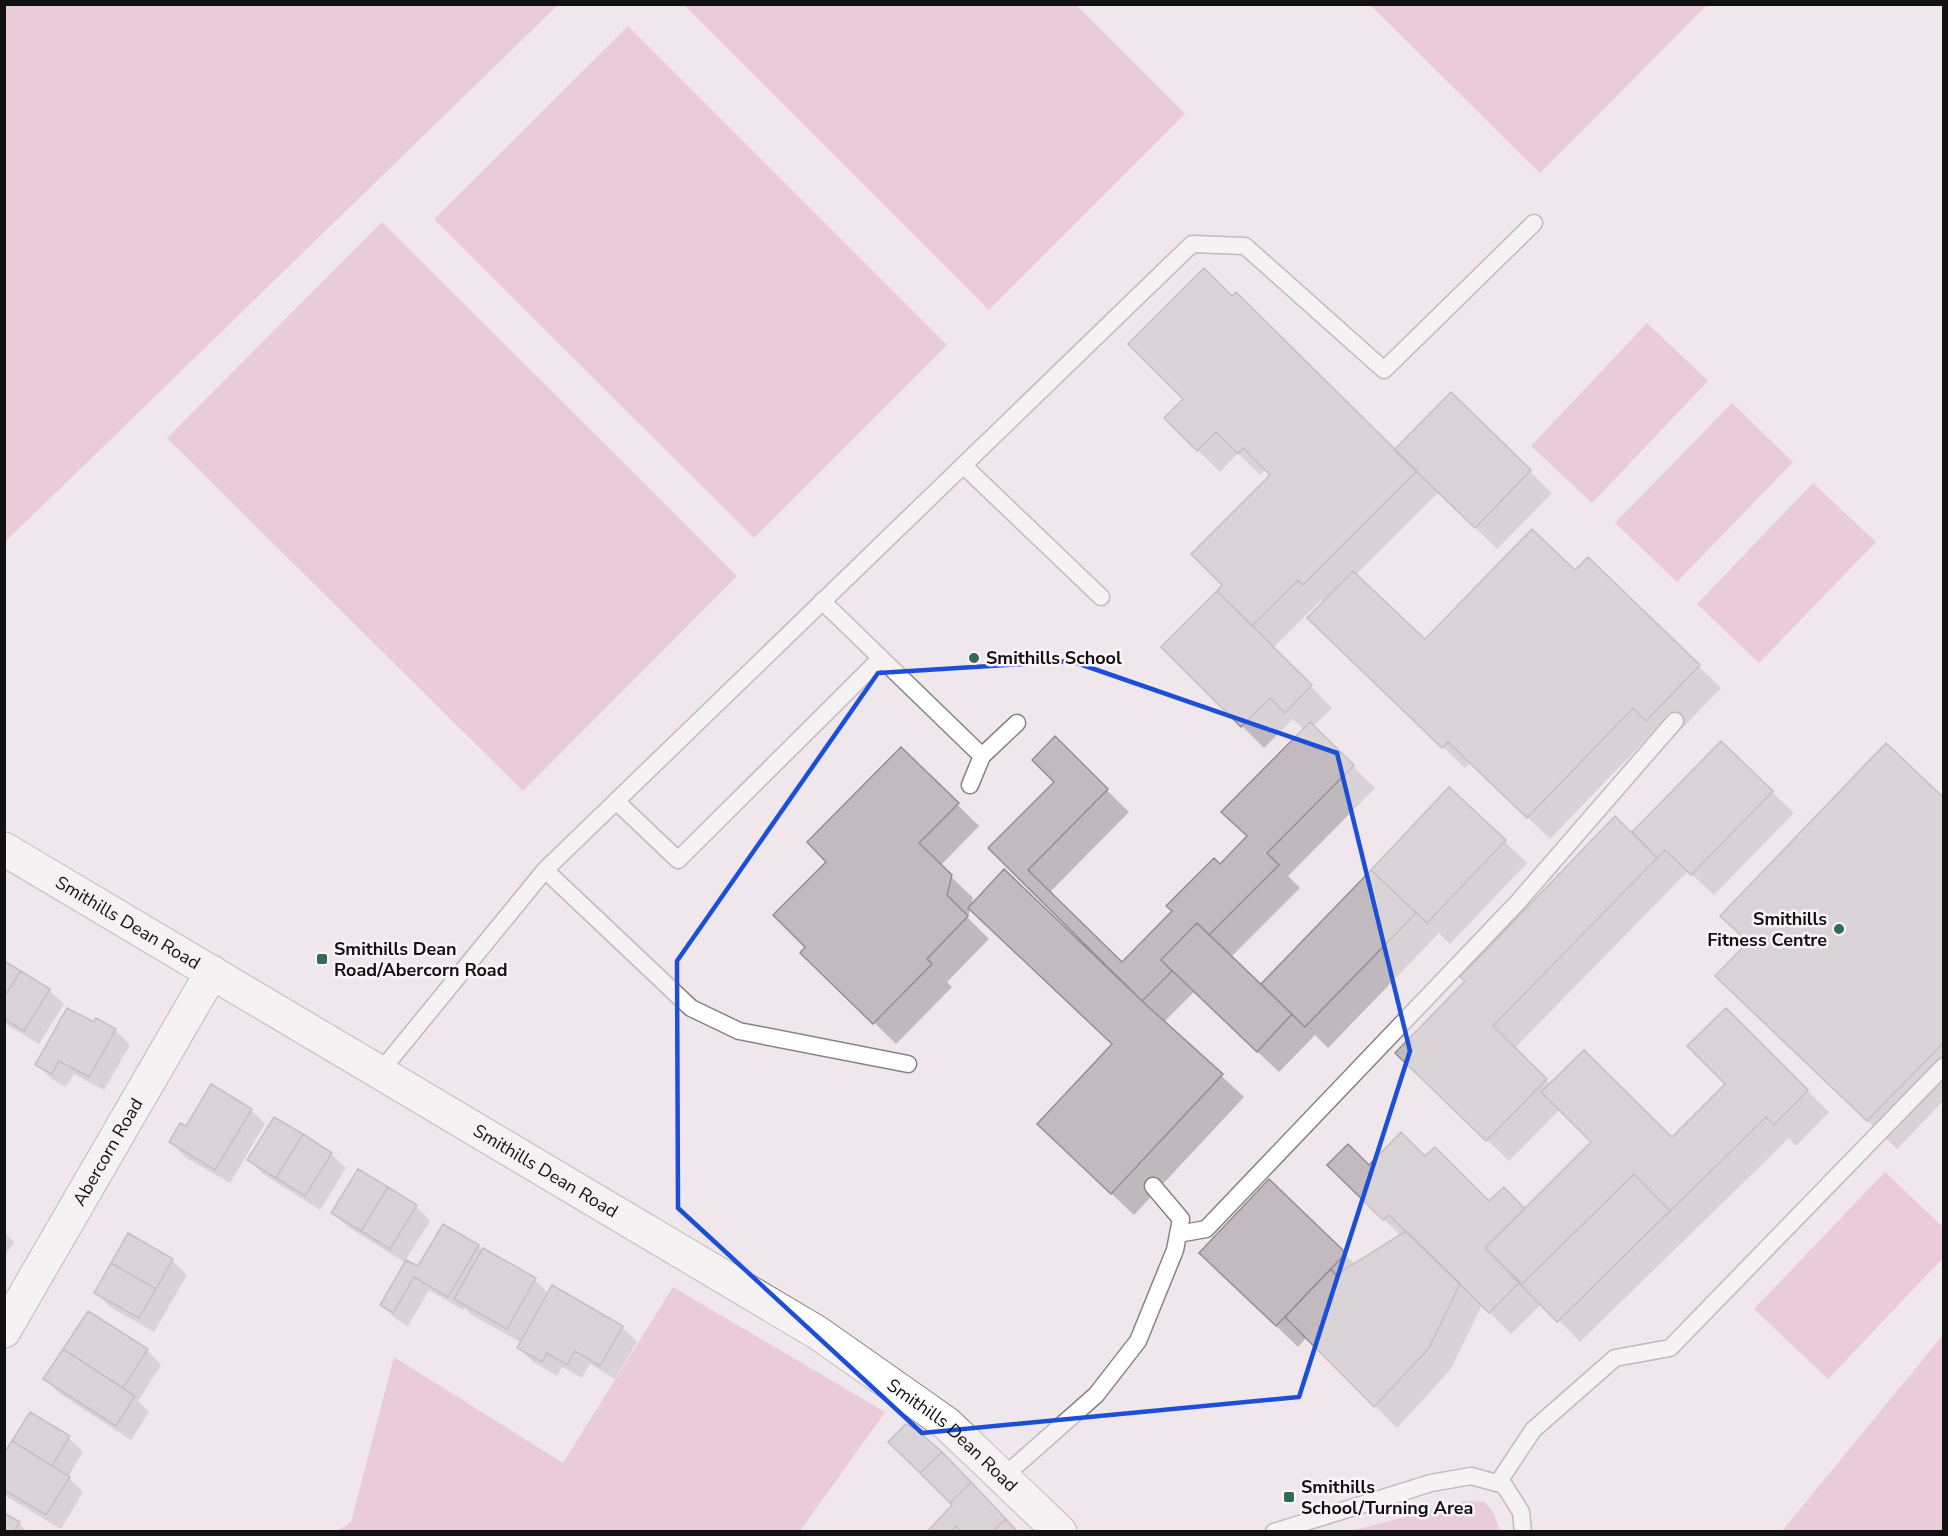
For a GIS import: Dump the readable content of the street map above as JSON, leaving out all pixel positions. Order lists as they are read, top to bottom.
{
  "streets": {
    "street": ["Smithills Dean Road", "Abercorn Road"]
  },
  "crossings": [
    ["Smithills Dean Road", "Abercorn Road"]
  ],
  "places": {
    "other": ["Smithills School", "Smithills Fitness Centre"],
    "transit": ["Smithills Dean Road/Abercorn Road", "Smithills School/Turning Area"]
  }
}
